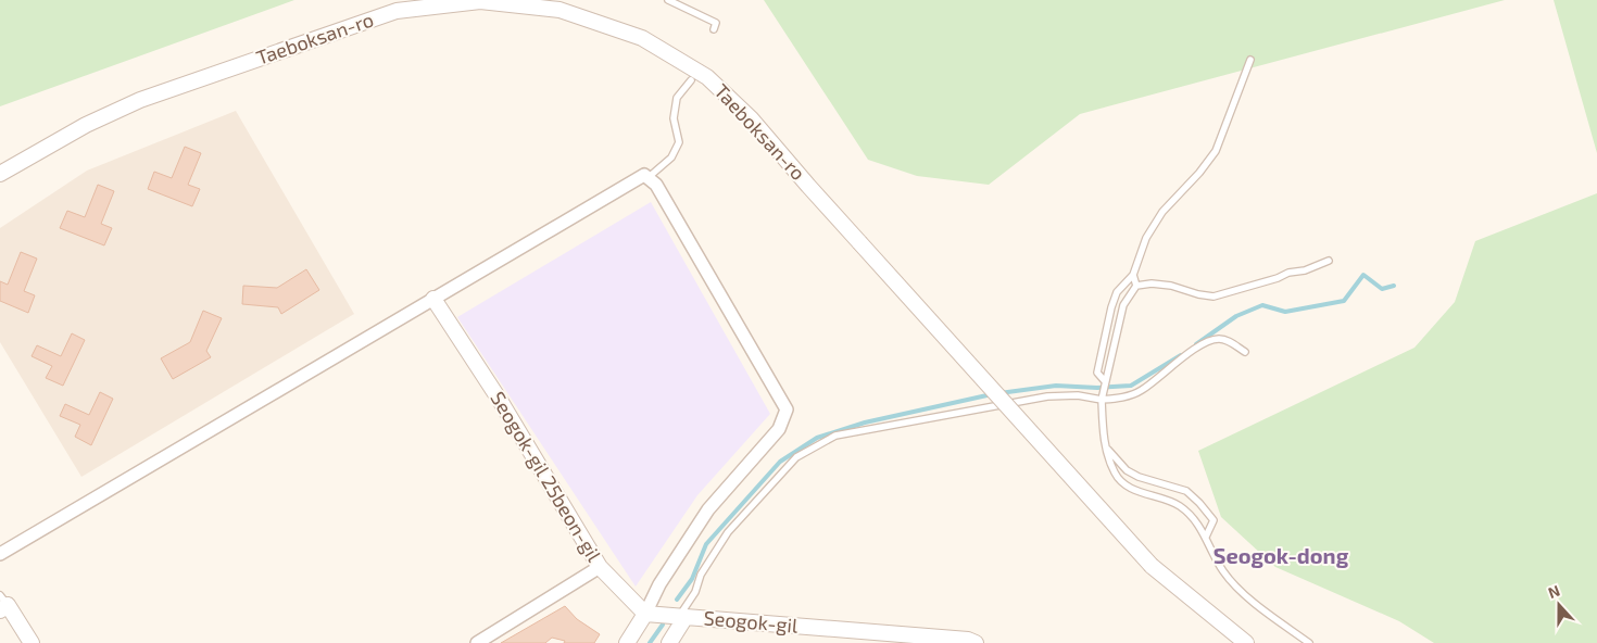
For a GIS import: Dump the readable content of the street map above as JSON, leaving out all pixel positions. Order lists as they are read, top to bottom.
{
  "streets": {
    "street": ["Taeboksan-ro", "Seogok-gil 25beon-gil", "Seogok-gil"]
  },
  "districts": ["Seogok-dong"],
  "north": "top"
}
